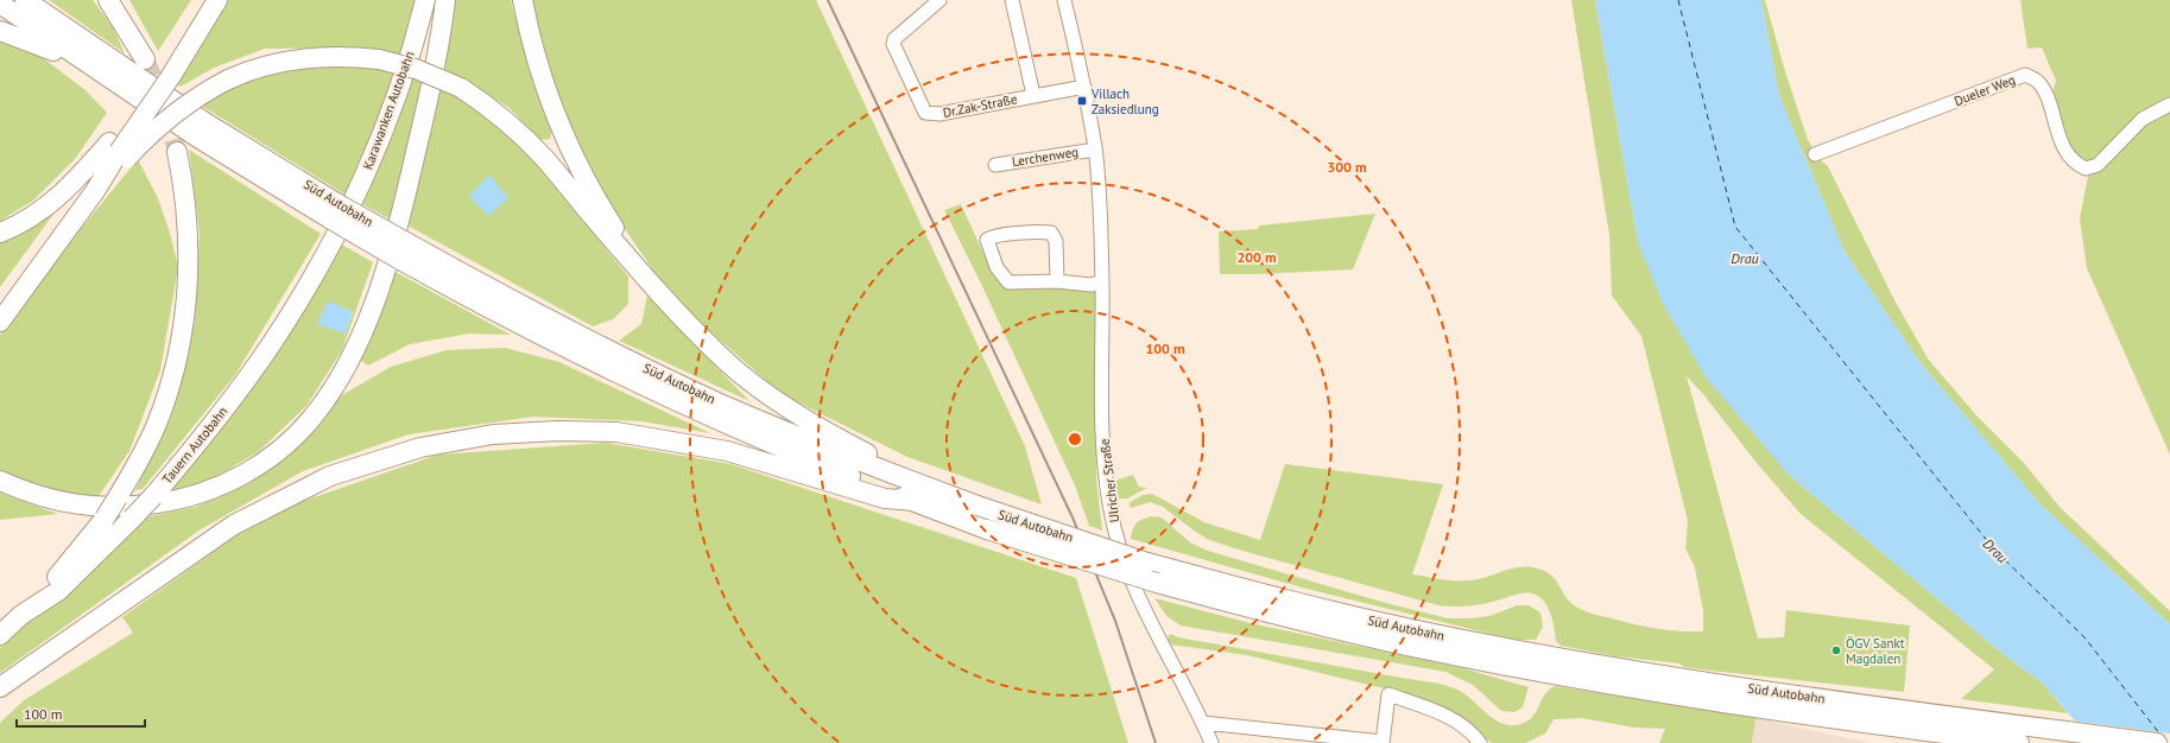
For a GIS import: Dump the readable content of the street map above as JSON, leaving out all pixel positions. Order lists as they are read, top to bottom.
{
  "streets": {
    "highway": ["Karawanken Autobahn", "Süd Autobahn", "Tauern Autobahn"],
    "street": [
      "Dueler Weg",
      "Dr.Zak-Straße",
      "Lerchenweg",
      "Ulricher Straße"
    ]
  },
  "crossings": [
    ["Dr.Zak-Straße", "Ulricher Straße"],
    ["Karawanken Autobahn", "Süd Autobahn"],
    ["Karawanken Autobahn", "Tauern Autobahn"],
    ["Lerchenweg", "Ulricher Straße"],
    ["Süd Autobahn", "Tauern Autobahn"]
  ],
  "water": ["Drau"],
  "places": {
    "transit": ["Villach Zaksiedlung"],
    "other": ["ÖGV Sankt Magdalen"]
  },
  "scale_bar": "100 m",
  "rings": ["300 m", "200 m", "100 m"]
}
